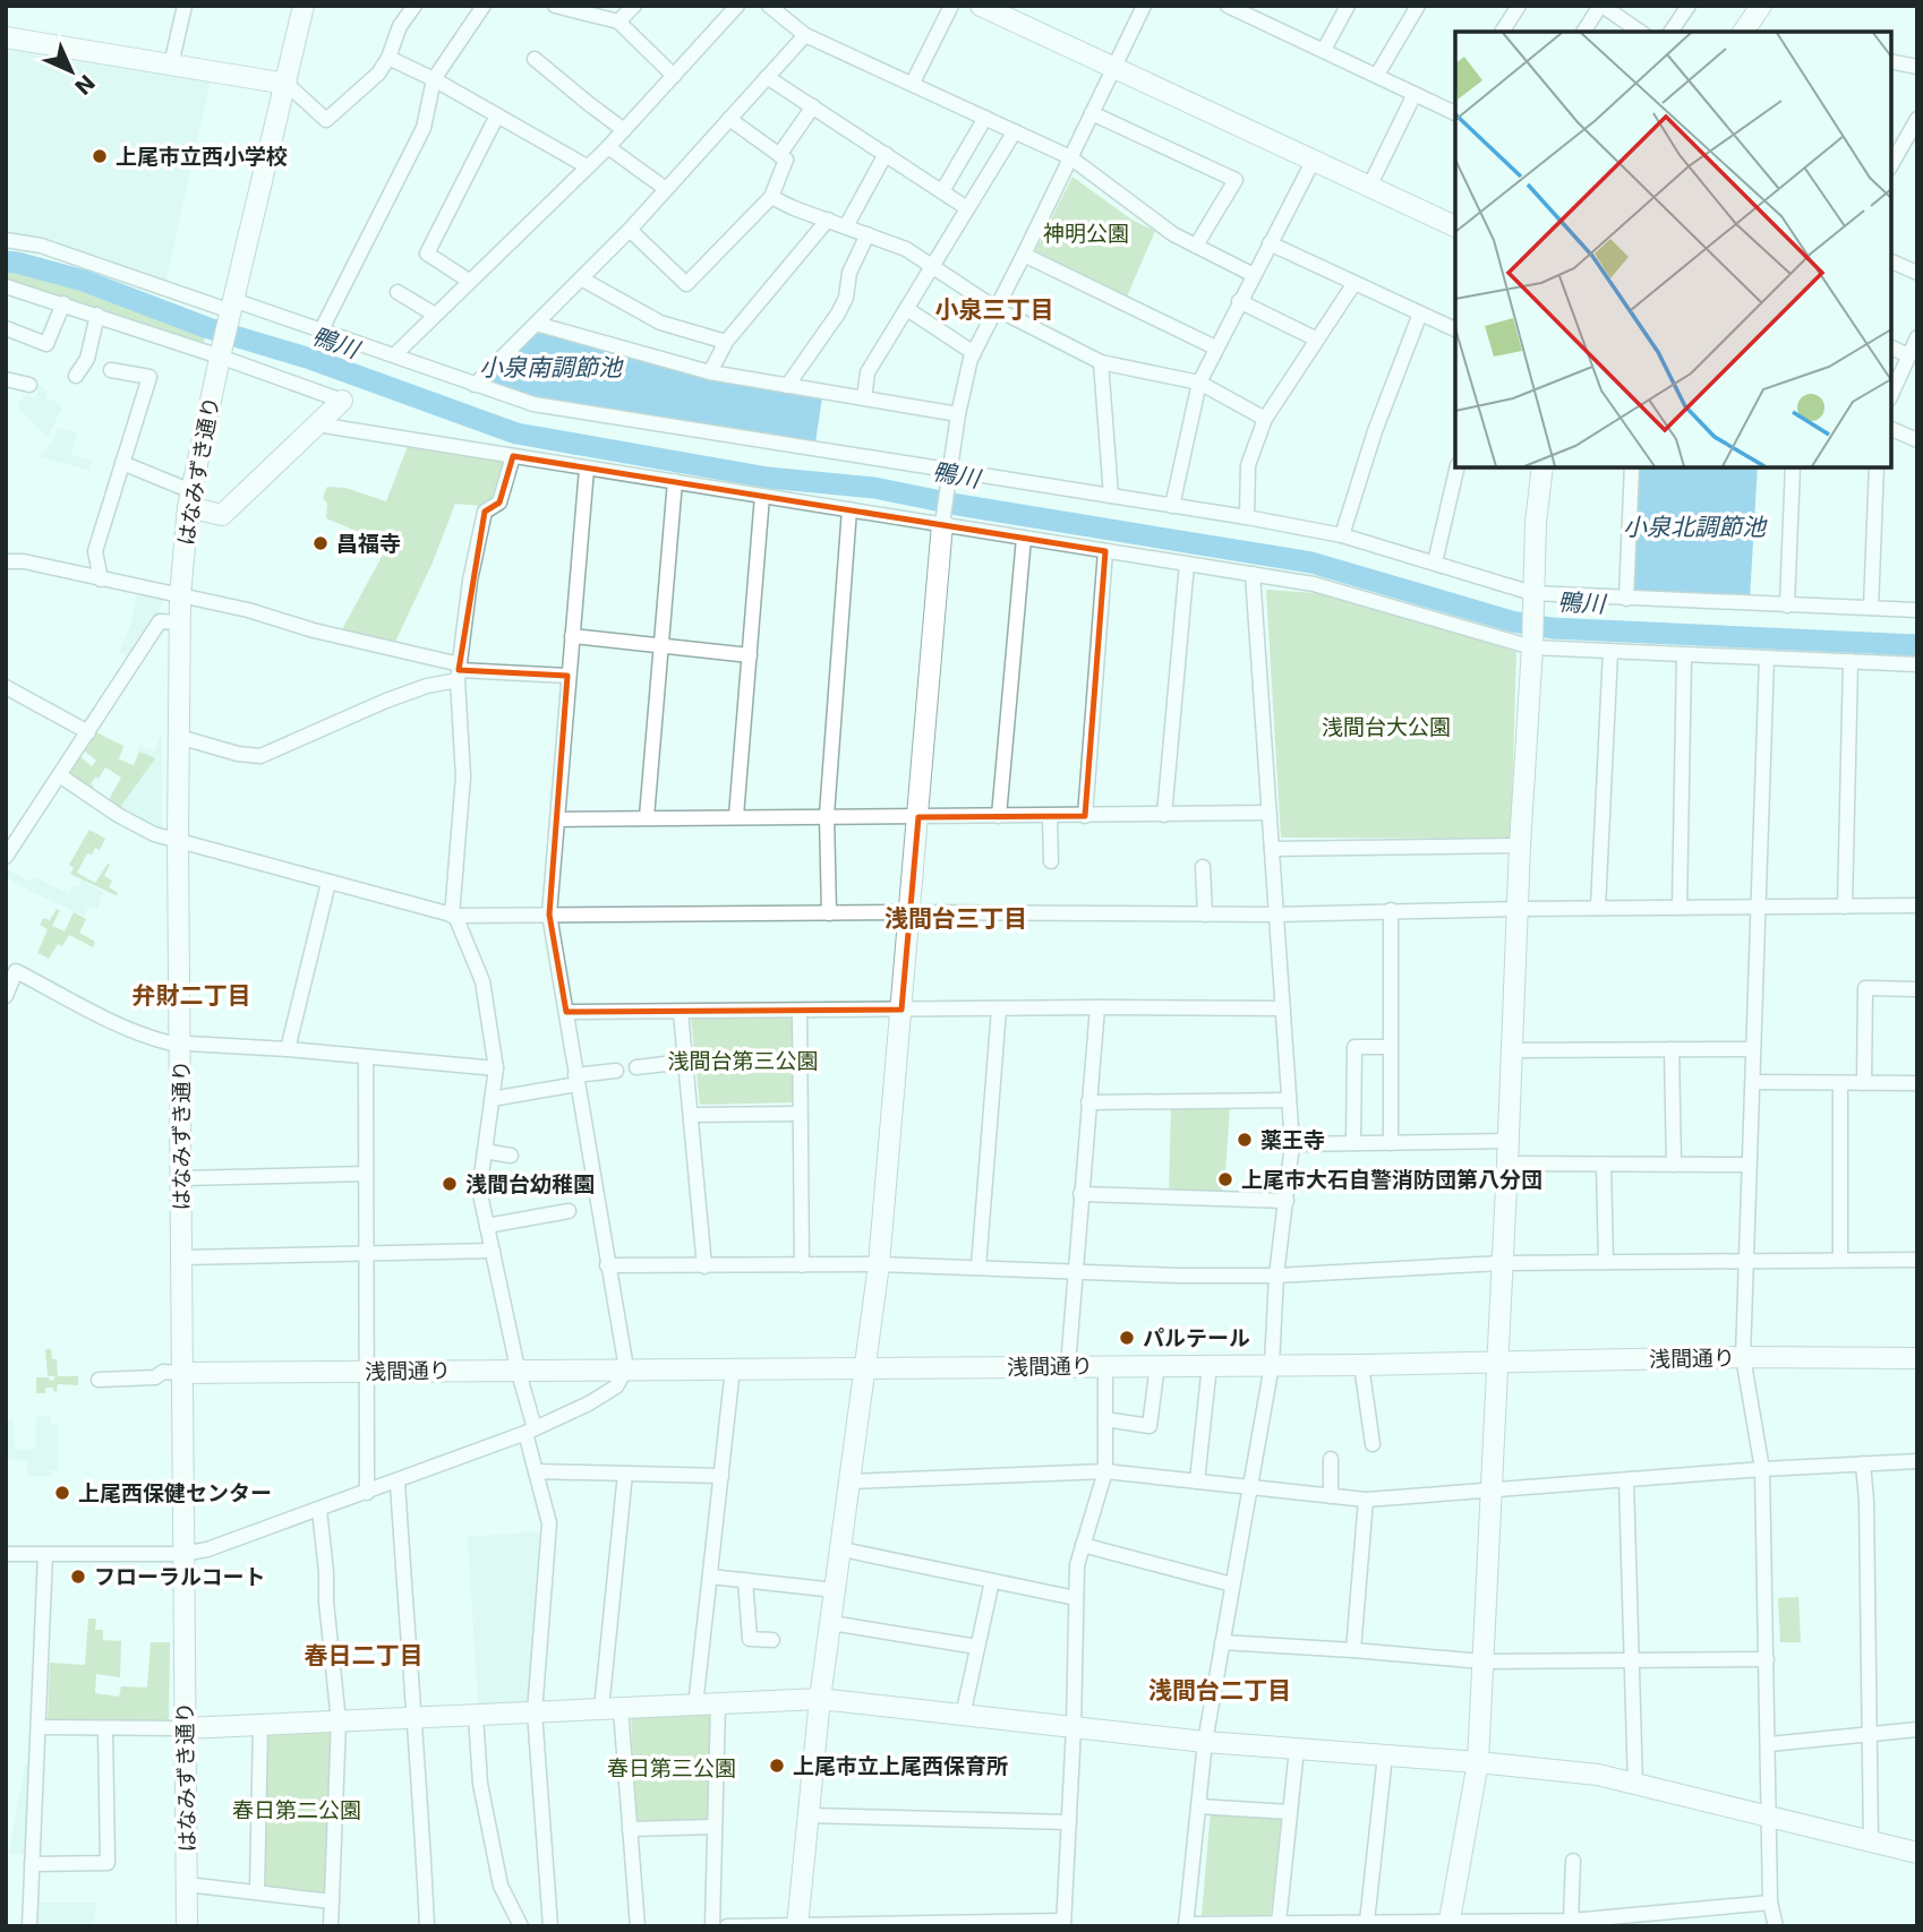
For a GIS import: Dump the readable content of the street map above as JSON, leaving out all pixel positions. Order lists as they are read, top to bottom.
{
  "streets": {
    "street": ["はなみずき通り", "浅間通り"]
  },
  "crossings": [
    ["はなみずき通り", "浅間通り"]
  ],
  "districts": [
    "小泉三丁目",
    "浅間台三丁目",
    "弁財二丁目",
    "春日二丁目",
    "浅間台二丁目"
  ],
  "water": ["鴨川", "小泉南調節池", "小泉北調節池"],
  "parks": [
    "神明公園",
    "浅間台大公園",
    "浅間台第三公園",
    "春日第三公園",
    "春日第二公園"
  ],
  "places": [
    "上尾市立西小学校",
    "昌福寺",
    "薬王寺",
    "上尾市大石自警消防団第八分団",
    "浅間台幼稚園",
    "パルテール",
    "上尾西保健センター",
    "フローラルコート",
    "上尾市立上尾西保育所"
  ],
  "north": "bottom right"
}
